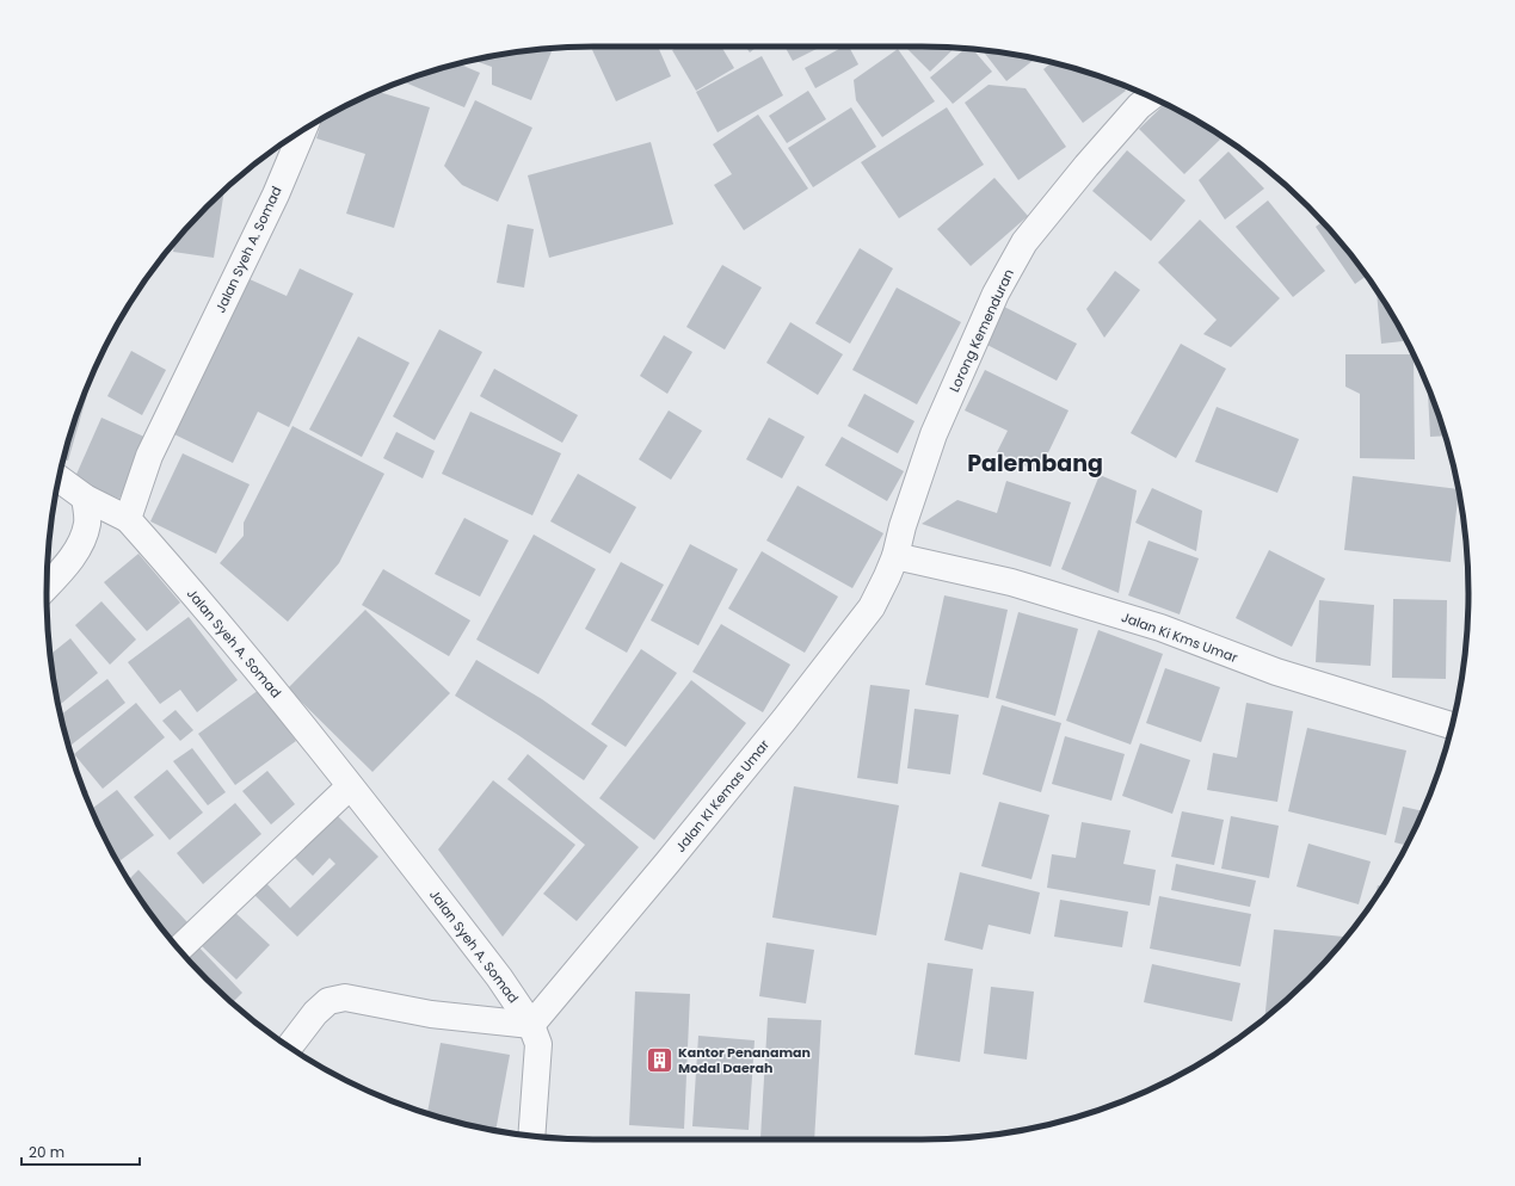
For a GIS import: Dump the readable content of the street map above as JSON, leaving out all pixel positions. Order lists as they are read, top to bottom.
{
  "streets": {
    "street": [
      "Jalan Syeh A. Somad",
      "Lorong Kemenduran",
      "Jalan Ki Kms Umar",
      "Jalan KI Kemas Umar"
    ]
  },
  "crossings": [
    ["Jalan Syeh A. Somad", "Jalan KI Kemas Umar"],
    ["Lorong Kemenduran", "Jalan Ki Kms Umar"],
    ["Lorong Kemenduran", "Jalan KI Kemas Umar"],
    ["Jalan Ki Kms Umar", "Jalan KI Kemas Umar"]
  ],
  "districts": ["Palembang"],
  "places": {
    "building": ["Kantor Penanaman Modal Daerah"]
  },
  "scale_bar": "20 m"
}
